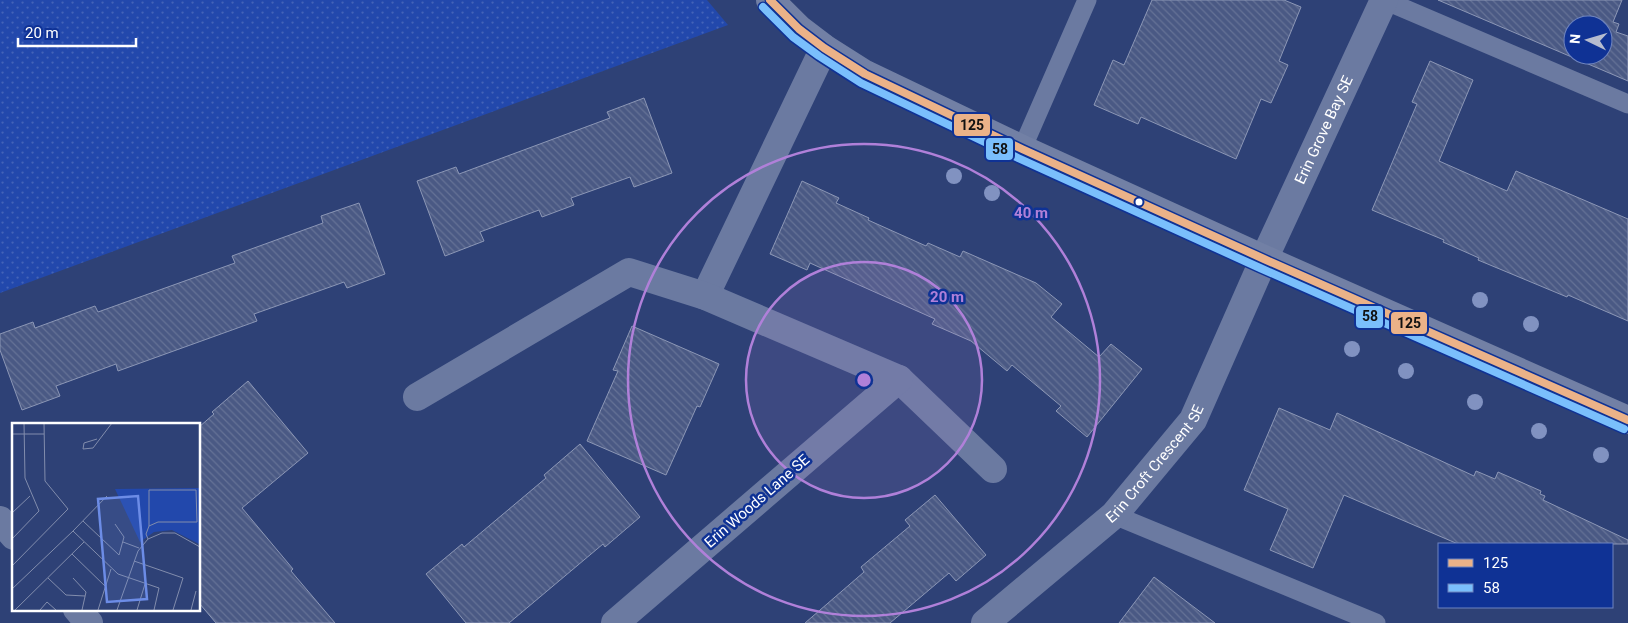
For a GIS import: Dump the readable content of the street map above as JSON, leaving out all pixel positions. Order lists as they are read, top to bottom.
{
  "streets": {
    "street": ["Erin Grove Bay SE", "Erin Croft Crescent SE", "Erin Woods Lane SE"]
  },
  "crossings": [
    ["Erin Grove Bay SE", "Erin Croft Crescent SE"]
  ],
  "lines": ["transit line 125", "transit line 58"],
  "legend": ["125", "58"],
  "scale_bar": "20 m",
  "north": "left",
  "rings": ["40 m", "20 m"]
}
